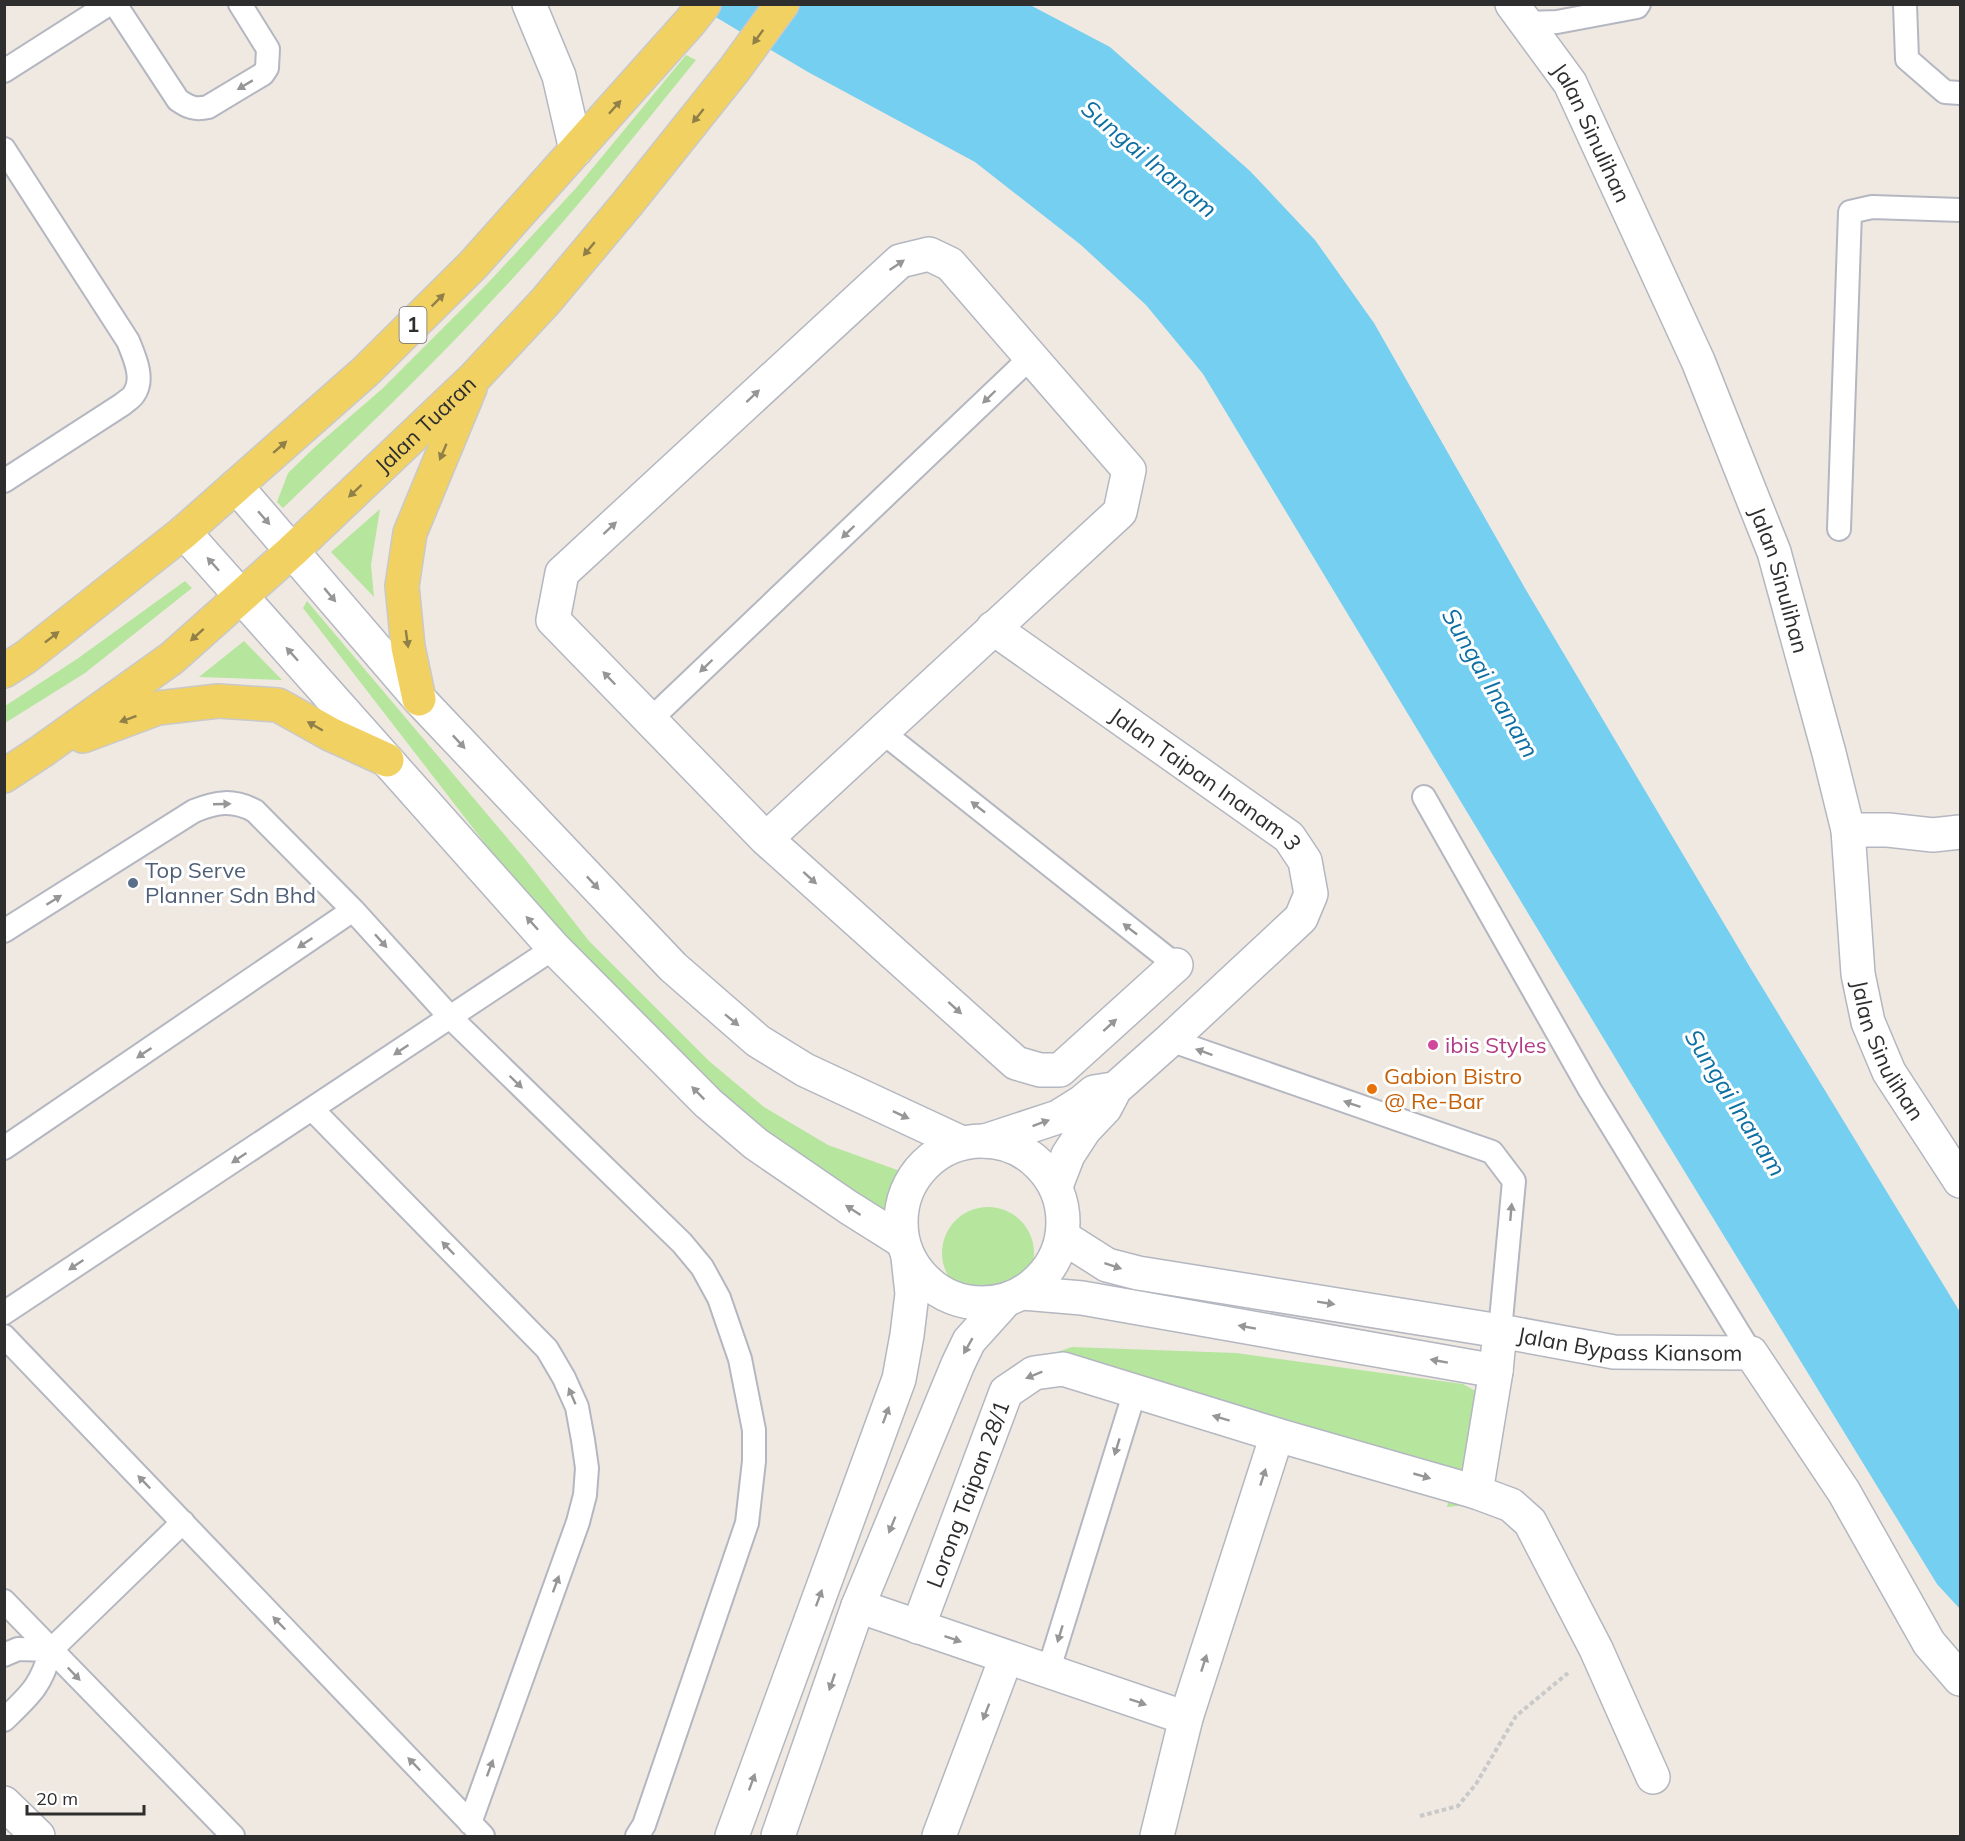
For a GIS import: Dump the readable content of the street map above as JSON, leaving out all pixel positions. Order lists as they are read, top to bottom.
{
  "streets": {
    "main road": ["1", "Jalan Tuaran"],
    "street": [
      "Jalan Sinulihan",
      "Jalan Taipan Inanam 3",
      "Jalan Bypass Kiansom",
      "Lorong Taipan 28/1"
    ]
  },
  "crossings": [
    ["Jalan Taipan Inanam 3", "Jalan Bypass Kiansom"]
  ],
  "water": ["Sungai Inanam"],
  "places": ["Top Serve Planner Sdn Bhd", "ibis Styles", "Gabion Bistro @ Re-Bar"],
  "scale_bar": "20 m"
}
